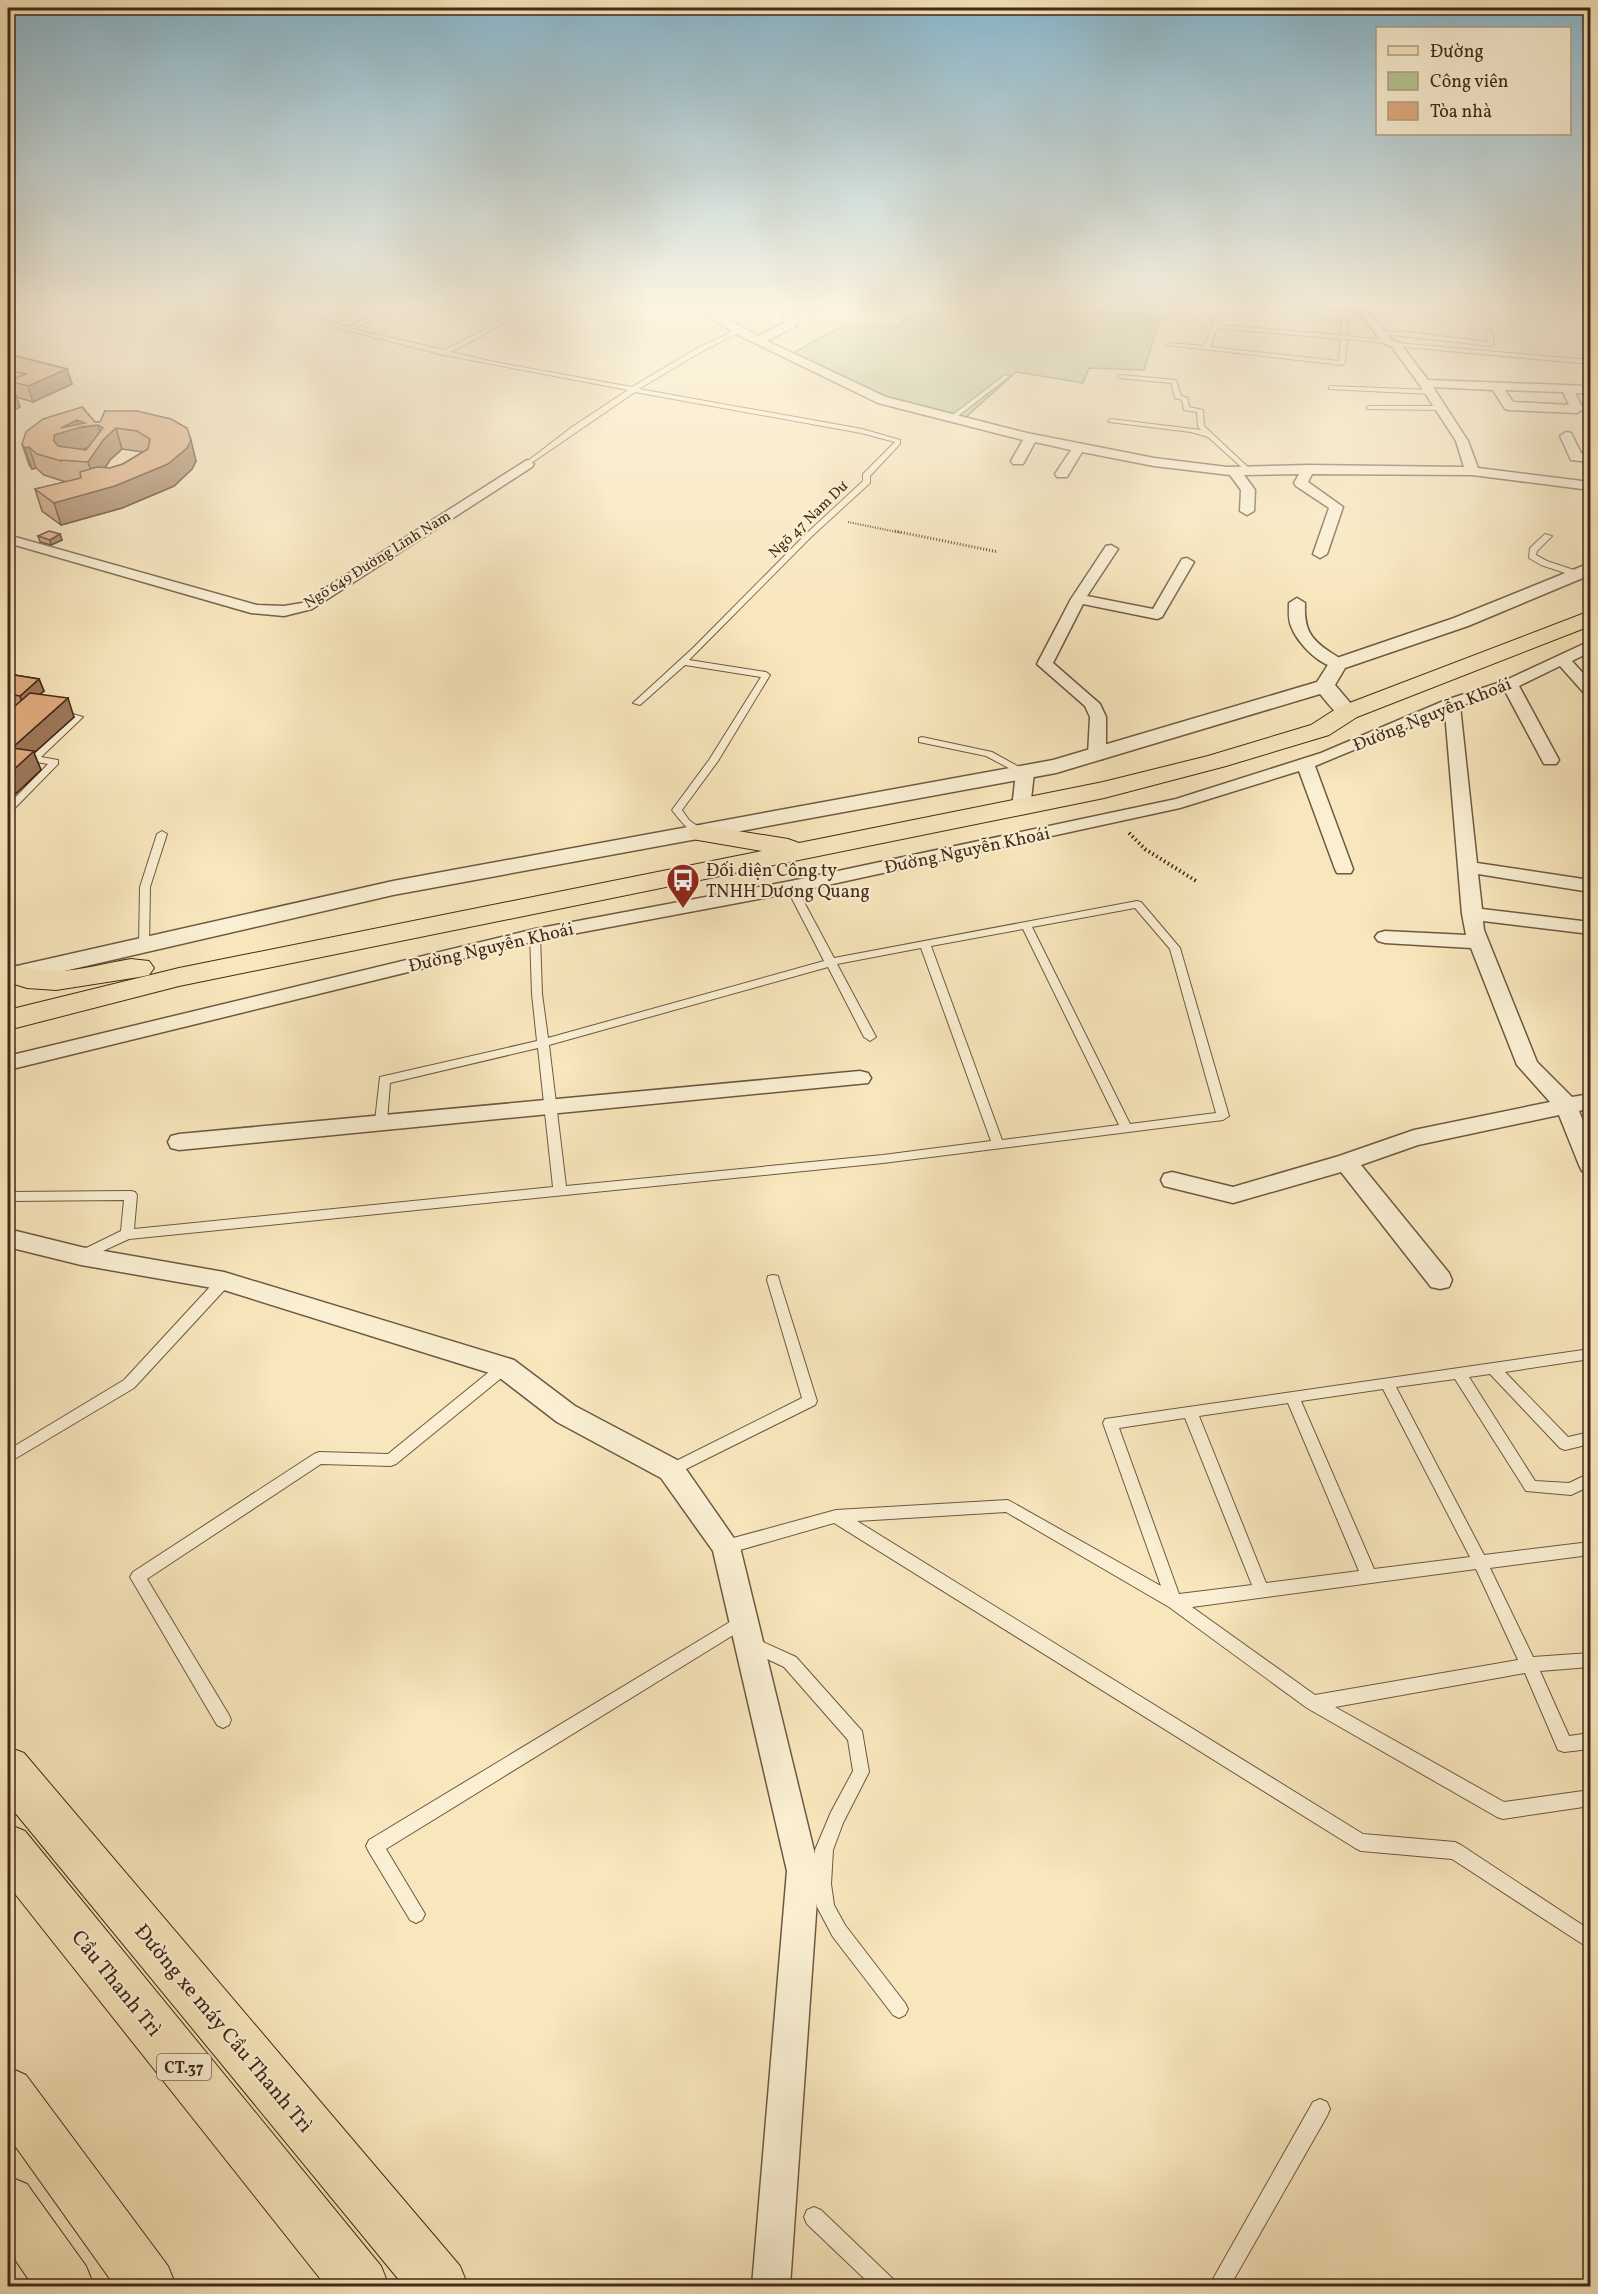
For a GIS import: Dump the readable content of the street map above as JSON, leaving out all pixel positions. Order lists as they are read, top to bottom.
{
  "streets": {
    "main road": [
      "Đường Nguyễn Khoái",
      "Cầu Thanh Trì",
      "Đường xe máy Cầu Thanh Trì",
      "CT.37"
    ],
    "street": ["Ngõ 649 Đường Lĩnh Nam"],
    "lane": ["Ngõ 47 Nam Dư"]
  },
  "places": {
    "bus stop": ["Đối diện Công ty TNHH Dương Quang"]
  },
  "legend": ["Đường", "Công viên", "Tòa nhà"]
}
